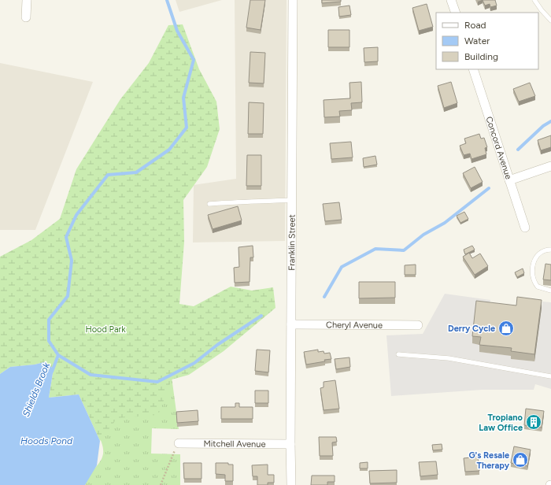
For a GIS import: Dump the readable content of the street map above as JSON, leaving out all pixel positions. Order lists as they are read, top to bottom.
{
  "streets": {
    "street": [
      "Concord Avenue",
      "Franklin Street",
      "Cheryl Avenue",
      "Mitchell Avenue"
    ]
  },
  "crossings": [
    ["Franklin Street", "Cheryl Avenue"],
    ["Franklin Street", "Mitchell Avenue"]
  ],
  "water": ["Shields Brook", "Hoods Pond"],
  "parks": ["Hood Park"],
  "places": {
    "shop": ["Derry Cycle", "G's Resale Therapy"],
    "building": ["Tropiano Law Office"]
  },
  "legend": ["Road", "Water", "Building"]
}
